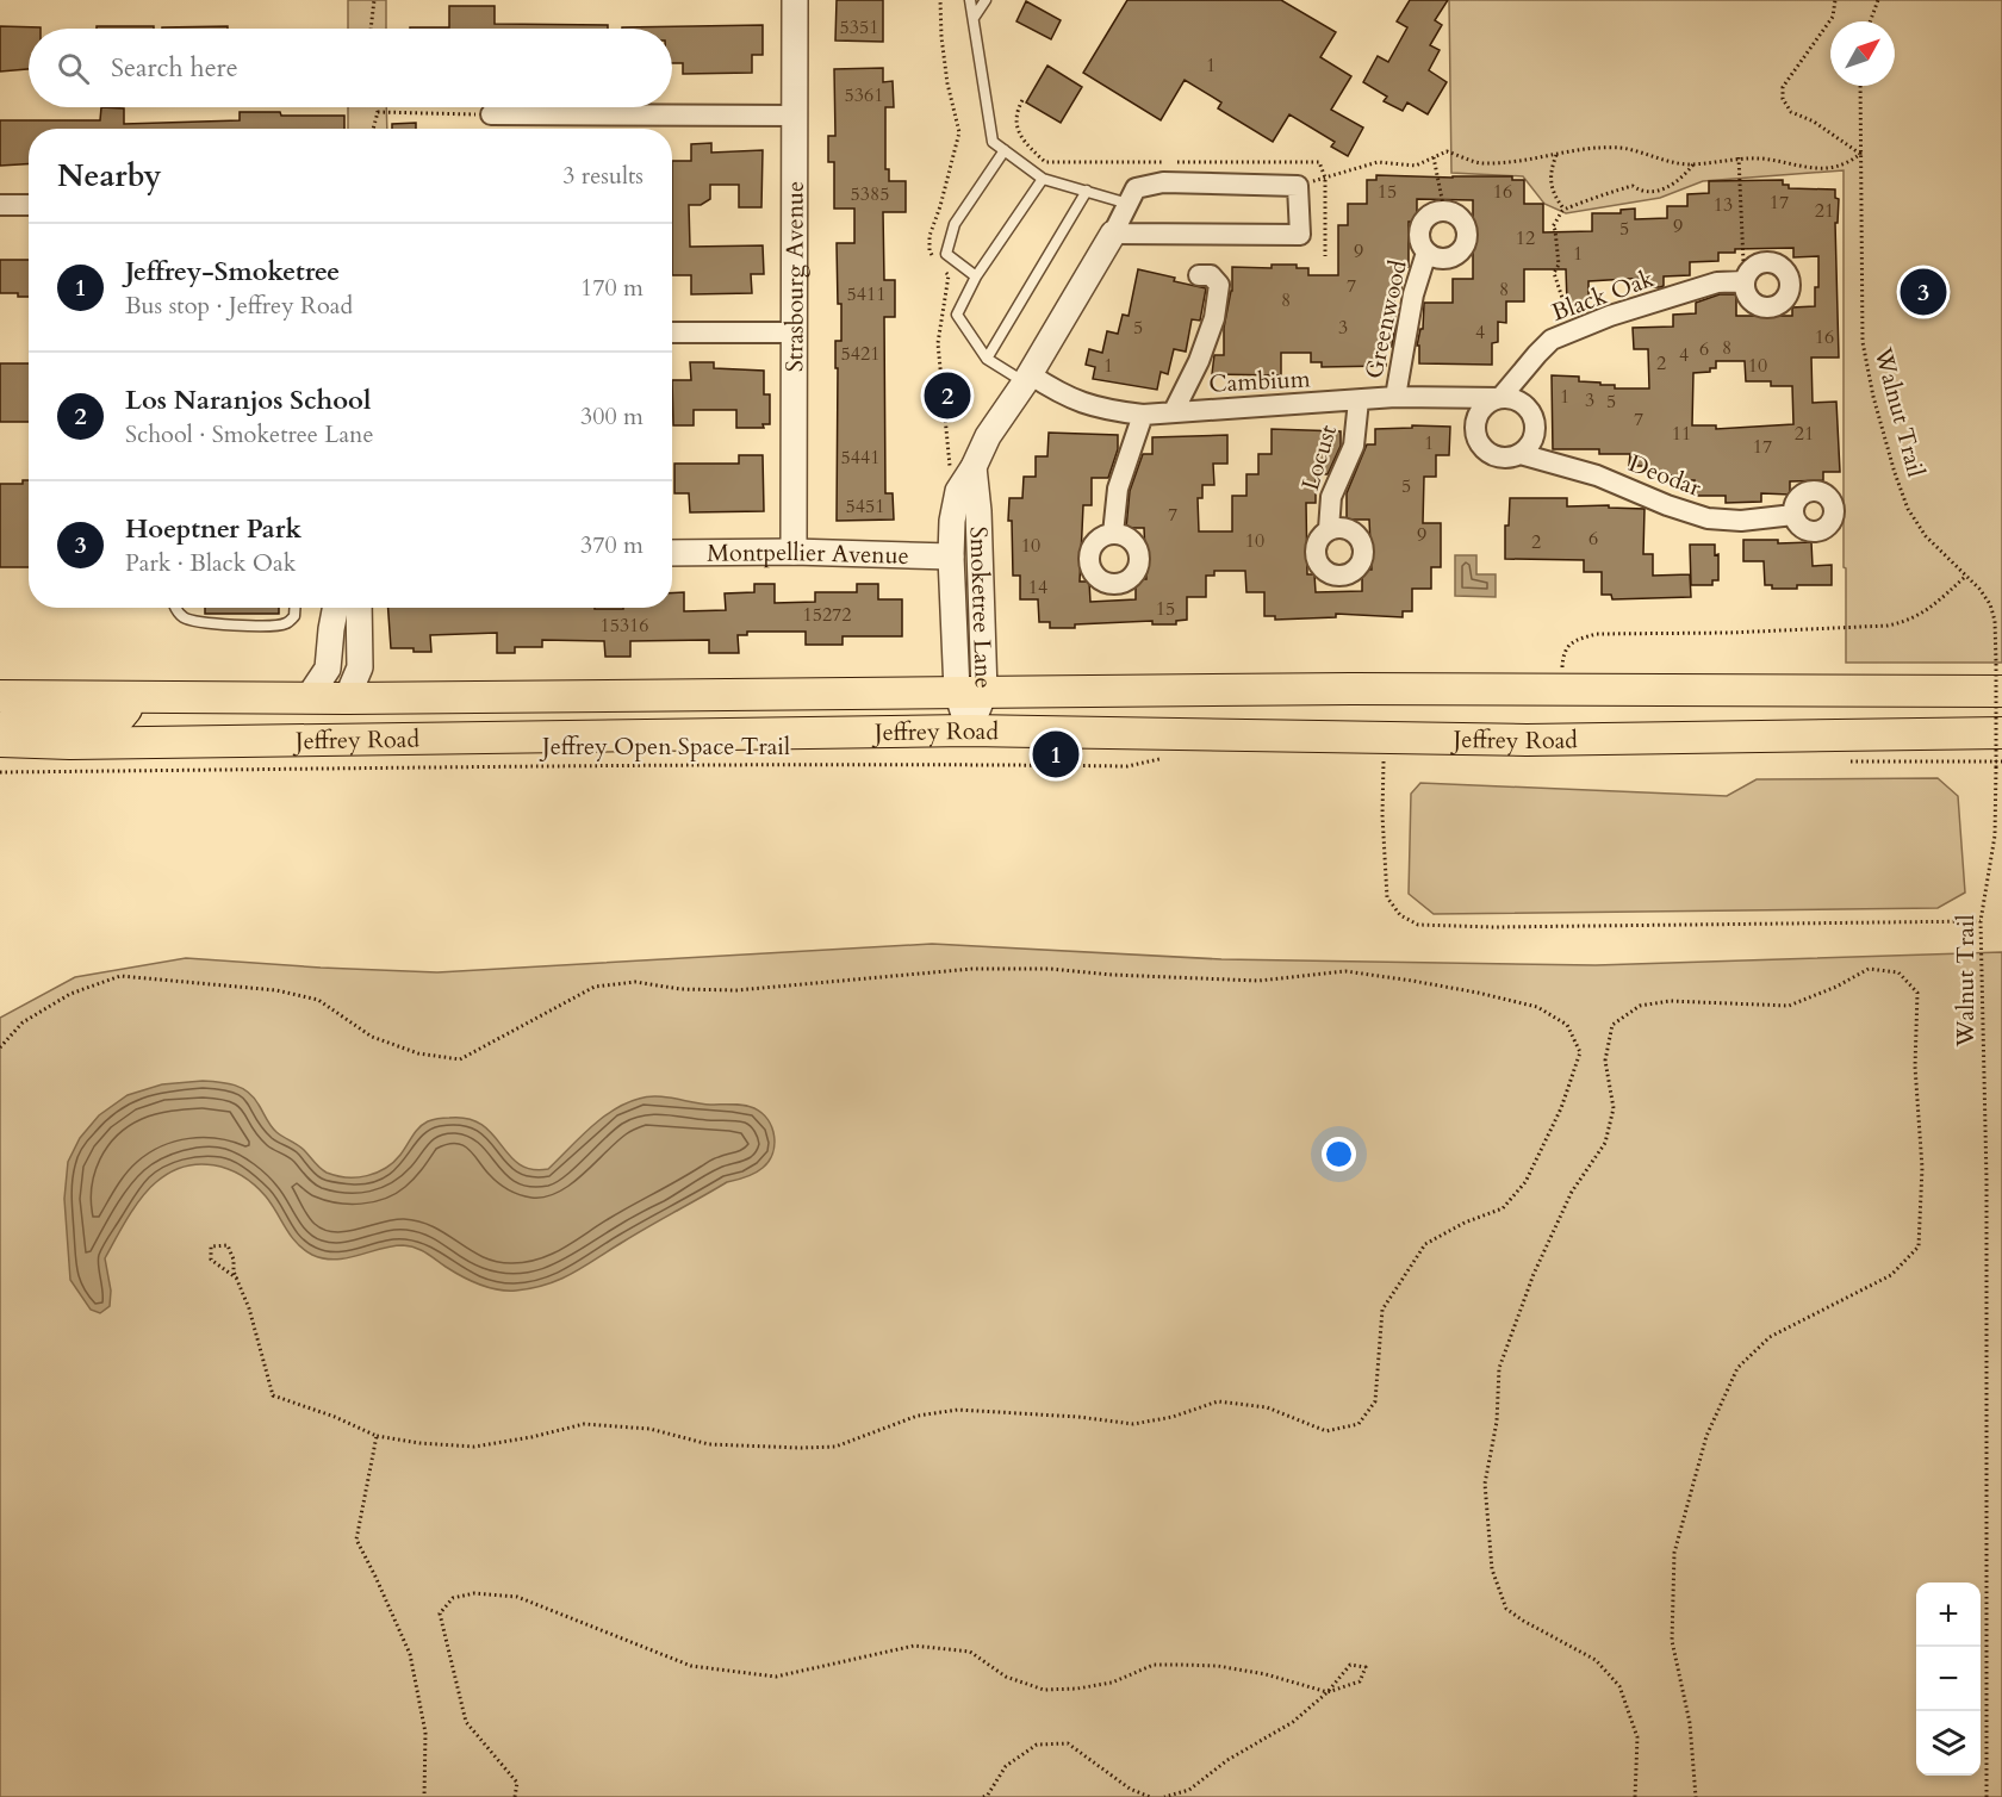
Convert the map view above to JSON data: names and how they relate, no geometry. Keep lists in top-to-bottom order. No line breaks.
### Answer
{"streets":{"main road":["Jeffrey Road"],"street":["Strasbourg Avenue","Black Oak","Greenwood","Cambium","Locust","Deodar","Montpellier Avenue","Smoketree Lane"],"path":["Walnut Trail","Jeffrey Open Space Trail"]},"crossings":[["Strasbourg Avenue","Montpellier Avenue"],["Black Oak","Cambium"],["Black Oak","Deodar"],["Greenwood","Cambium"],["Cambium","Locust"],["Cambium","Deodar"],["Cambium","Smoketree Lane"],["Walnut Trail","Jeffrey Road"],["Montpellier Avenue","Smoketree Lane"],["Smoketree Lane","Jeffrey Road"]],"house_numbers":["5351","1","5361","15","16","5385","17","13","21","9","5","12","9","1","7","8","5411","8","5","3","4","16","8","6","5421","4","2","1","10","1","3","5","7","11","21","1","17","5441","5","5451","7","9","6","10","2","10","14","15","15272","15316"],"north":"top right","page":{"search":"Search here","heading":["Nearby","3 results"],"list":[{"mark":"1","name":"Jeffrey-Smoketree","note":"Bus stop · Jeffrey Road","value":"170 m"},{"mark":"2","name":"Los Naranjos School","note":"School · Smoketree Lane","value":"300 m"},{"mark":"3","name":"Hoeptner Park","note":"Park · Black Oak","value":"370 m"}],"pins":["3","2","1"],"map_buttons":["+","−"]}}
